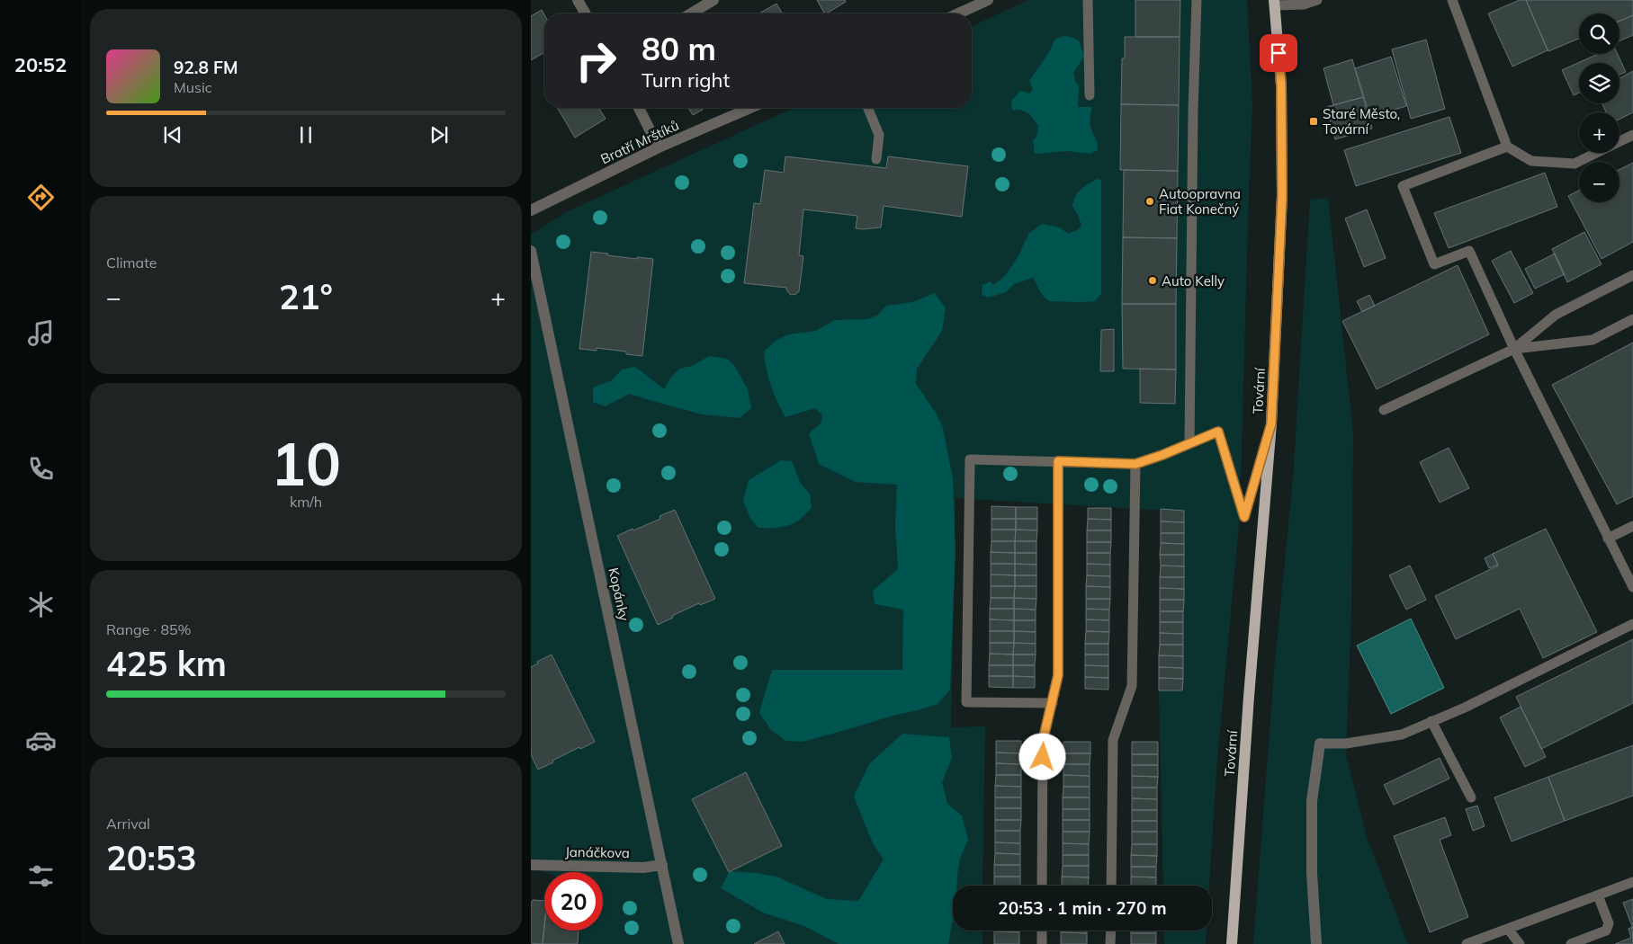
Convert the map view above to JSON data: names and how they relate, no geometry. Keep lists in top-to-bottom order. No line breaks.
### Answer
{"streets":{"main road":["Tovární"],"street":["Bratří Mrštíků","Kopánky","Janáčkova"]},"crossings":[["Kopánky","Janáčkova"]],"places":{"transit":["Staré Město, Tovární"],"other":["Autoopravna Fiat Konečný","Auto Kelly"]},"page":{"tabs":"20:52","map_buttons":["+","−"],"turn":["80 m","Turn right"],"song":["92.8 FM","Music"],"tile":["Climate",["10","km/h"],["Range · 85%","425 km"],["Arrival","20:53"]],"heat":["−","21°","+"],"limit":"20","trip":"20:53 · 1 min · 270 m"}}
